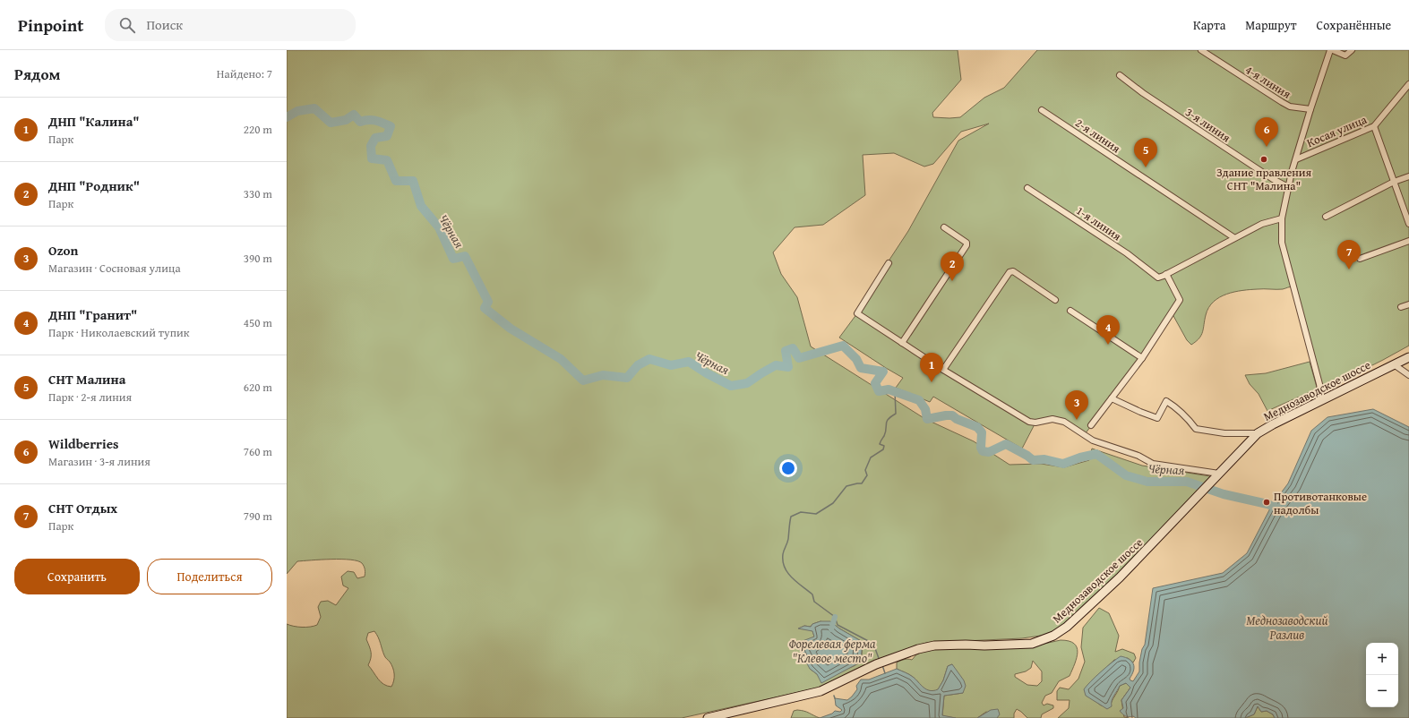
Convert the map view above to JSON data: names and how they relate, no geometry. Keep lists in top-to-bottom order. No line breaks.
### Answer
{"streets":{"main road":["Меднозаводское шоссе"],"street":["4-я линия","3-я линия","Косая улица","2-я линия","1-я линия"]},"water":["Чёрная","Меднозаводский Разлив","Форелевая ферма \"Клевое место\""],"places":["Здание правления СНТ \"Малина\"","Противотанковые надолбы"],"page":{"header":"Pinpoint","search":"Поиск","nav":["Карта","Маршрут","Сохранённые"],"heading":["Рядом","Найдено: 7"],"list":[{"mark":"1","name":"ДНП \"Калина\"","note":"Парк","value":"220 m"},{"mark":"2","name":"ДНП \"Родник\"","note":"Парк","value":"330 m"},{"mark":"3","name":"Ozon","note":"Магазин · Сосновая улица","value":"390 m"},{"mark":"4","name":"ДНП \"Гранит\"","note":"Парк · Николаевский тупик","value":"450 m"},{"mark":"5","name":"СНТ Малина","note":"Парк · 2-я линия","value":"620 m"},{"mark":"6","name":"Wildberries","note":"Магазин · 3-я линия","value":"760 m"},{"mark":"7","name":"СНТ Отдых","note":"Парк","value":"790 m"}],"pins":["6","5","7","2","4","1","3"],"buttons":["Сохранить","Поделиться"],"map_buttons":["+","−"]}}
